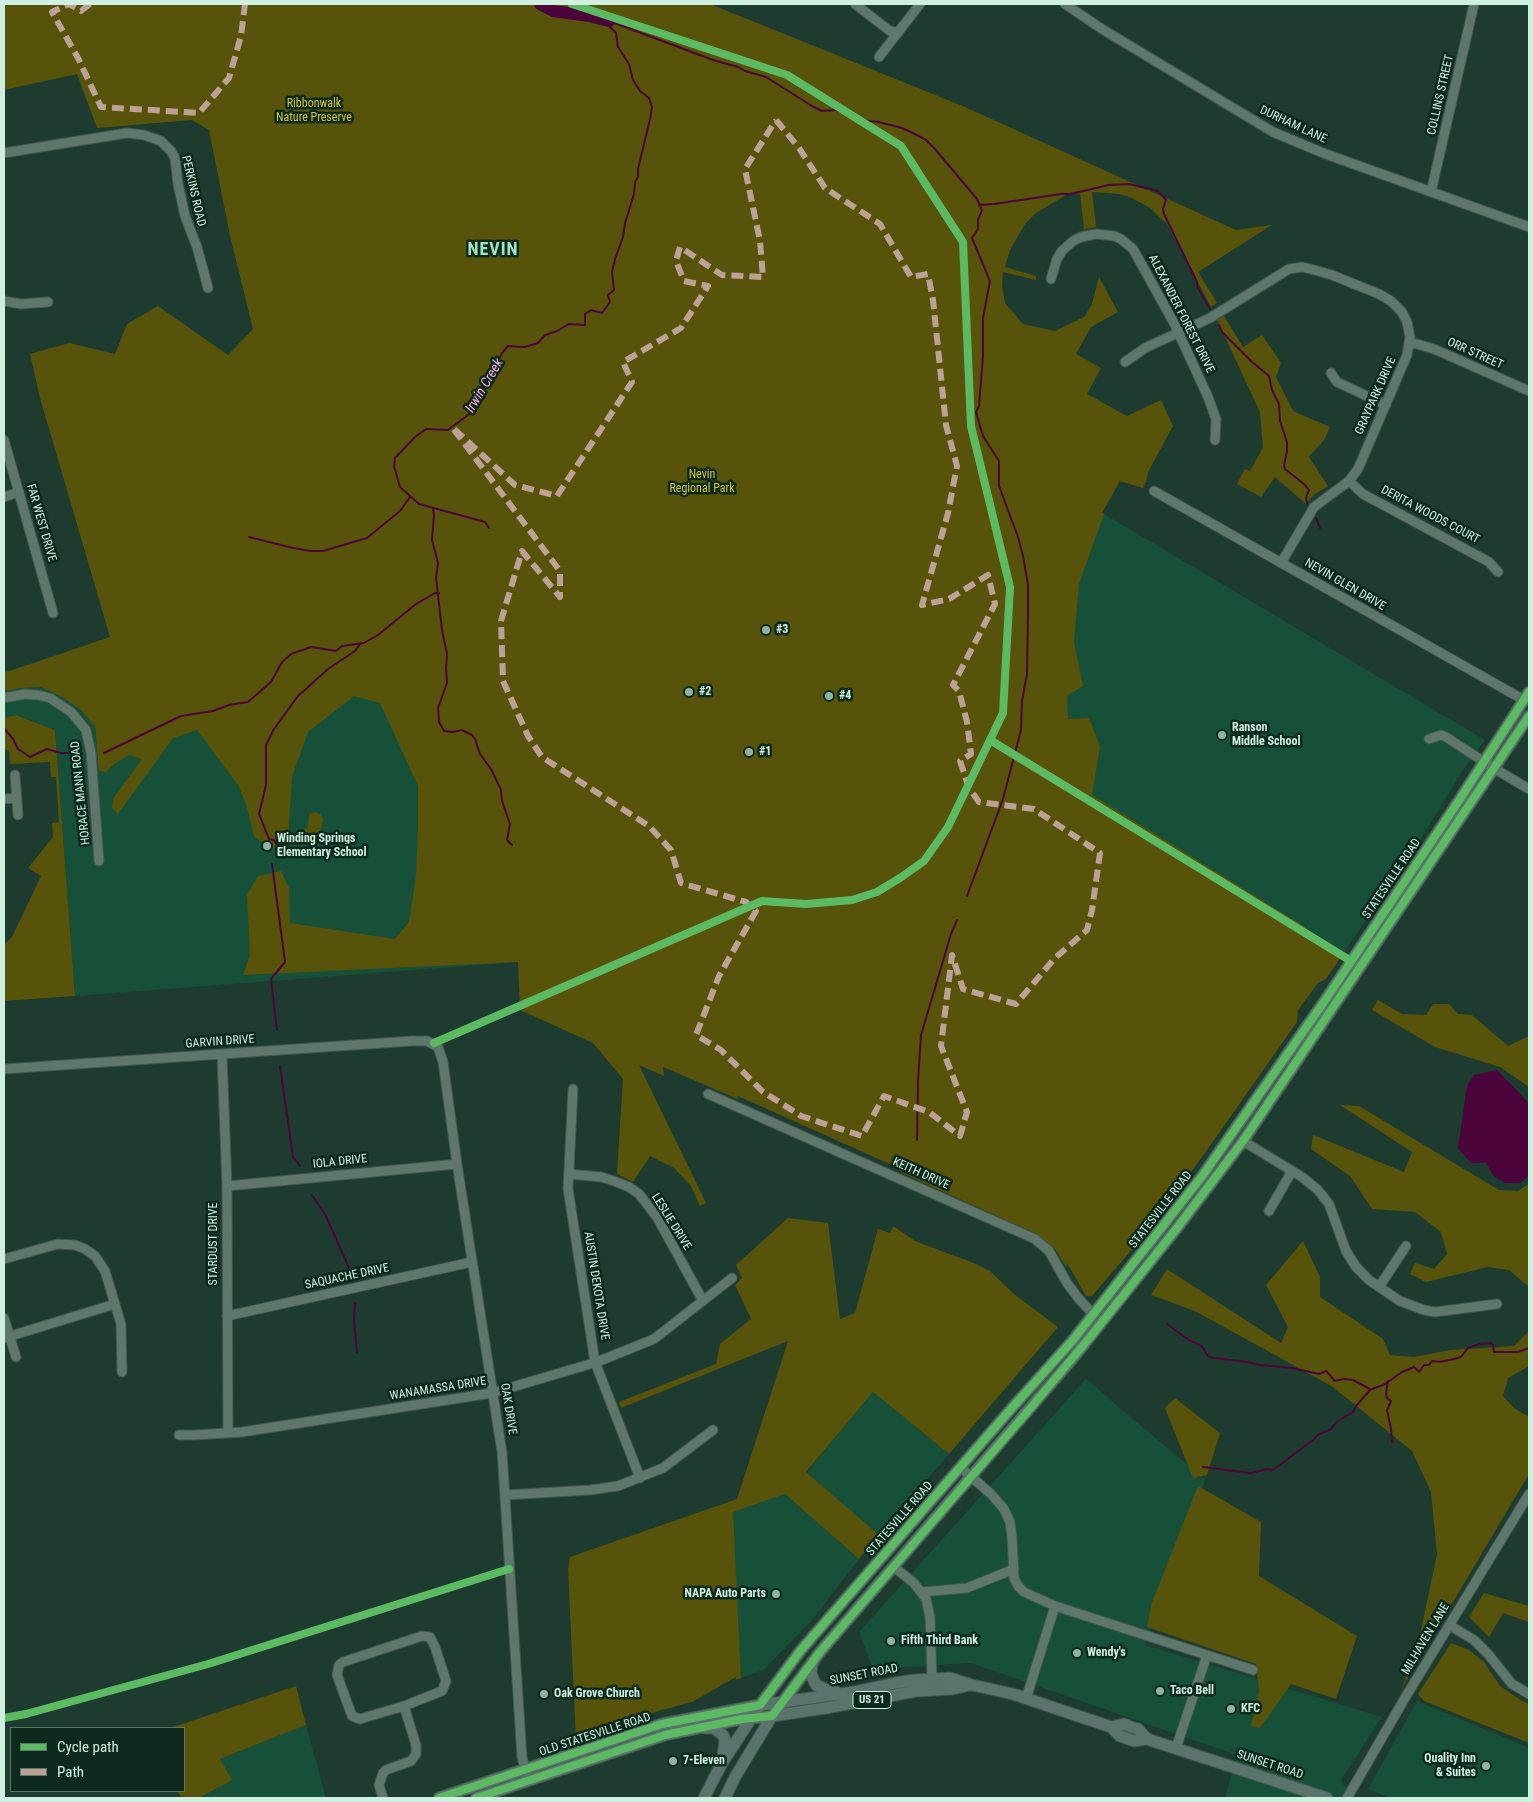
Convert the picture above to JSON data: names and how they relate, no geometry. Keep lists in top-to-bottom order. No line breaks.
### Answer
{"streets":{"main road":["STATESVILLE ROAD","SUNSET ROAD","US 21","OLD STATESVILLE ROAD"],"street":["COLLINS STREET","DURHAM LANE","PERKINS ROAD","ALEXANDER FOREST DRIVE","ORR STREET","GRAYPARK DRIVE","DERITA WOODS COURT","FAR WEST DRIVE","NEVIN GLEN DRIVE","HORACE MANN ROAD","GARVIN DRIVE","IOLA DRIVE","KEITH DRIVE","LESLIE DRIVE","STARDUST DRIVE","SAQUACHE DRIVE","AUSTIN DEKOTA DRIVE","WANAMASSA DRIVE","OAK DRIVE","MILHAVEN LANE"]},"crossings":[["COLLINS STREET","DURHAM LANE"],["ALEXANDER FOREST DRIVE","GRAYPARK DRIVE"],["ORR STREET","GRAYPARK DRIVE"],["GRAYPARK DRIVE","DERITA WOODS COURT"],["GRAYPARK DRIVE","NEVIN GLEN DRIVE"],["NEVIN GLEN DRIVE","STATESVILLE ROAD"],["STATESVILLE ROAD","KEITH DRIVE"],["STATESVILLE ROAD","SUNSET ROAD"],["STATESVILLE ROAD","OLD STATESVILLE ROAD"],["GARVIN DRIVE","STARDUST DRIVE"],["GARVIN DRIVE","OAK DRIVE"],["IOLA DRIVE","STARDUST DRIVE"],["IOLA DRIVE","OAK DRIVE"],["LESLIE DRIVE","AUSTIN DEKOTA DRIVE"],["LESLIE DRIVE","WANAMASSA DRIVE"],["STARDUST DRIVE","SAQUACHE DRIVE"],["STARDUST DRIVE","WANAMASSA DRIVE"],["SAQUACHE DRIVE","OAK DRIVE"],["AUSTIN DEKOTA DRIVE","WANAMASSA DRIVE"],["WANAMASSA DRIVE","OAK DRIVE"],["OAK DRIVE","OLD STATESVILLE ROAD"],["SUNSET ROAD","OLD STATESVILLE ROAD"]],"districts":["NEVIN"],"water":["Irwin Creek"],"parks":["Ribbonwalk Nature Preserve","Nevin Regional Park"],"places":["#3","#2","#4","Ranson Middle School","#1","Winding Springs Elementary School","NAPA Auto Parts","Fifth Third Bank","Wendy's","Taco Bell","Oak Grove Church","KFC","7-Eleven","Quality Inn & Suites"],"legend":["Cycle path","Path"]}
